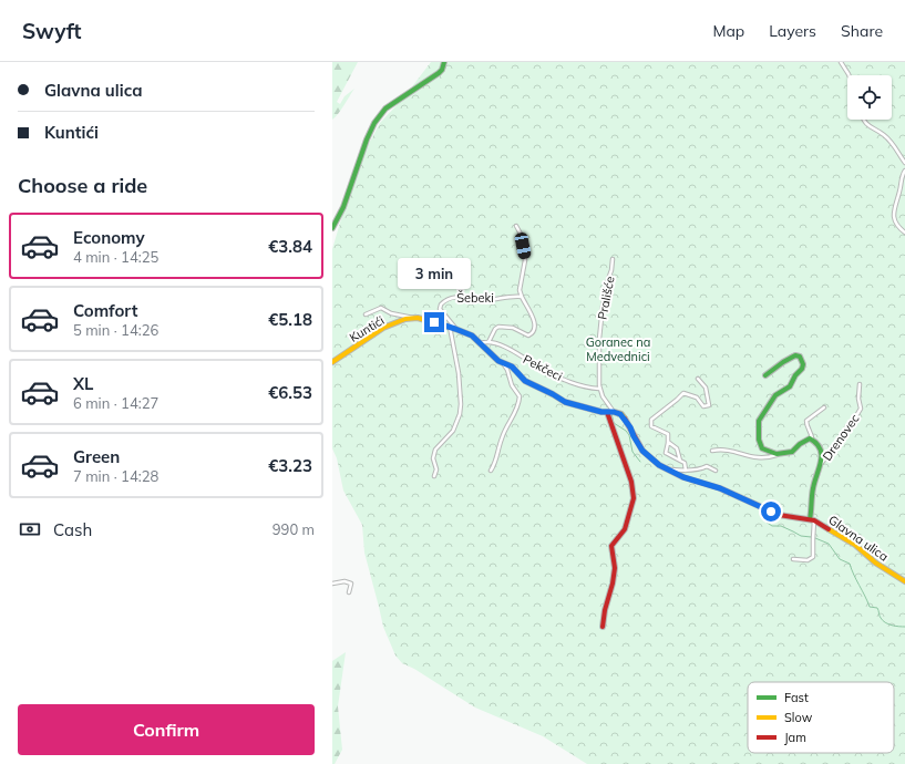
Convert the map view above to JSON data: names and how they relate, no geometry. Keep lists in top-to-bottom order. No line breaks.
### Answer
{"streets":{"street":["Šebeki","Prališće","Kuntići","Pekčeci","Drenovec","Glavna ulica"]},"crossings":[["Šebeki","Kuntići"],["Šebeki","Pekčeci"],["Prališće","Pekčeci"]],"parks":["Goranec na Medvednici"],"legend":["Fast","Slow","Jam"],"page":{"header":"Swyft","nav":["Map","Layers","Share"],"banner":["Glavna ulica","Kuntići"],"heading":"Choose a ride","list":[{"name":"Economy","note":"4 min · 14:25","value":"€3.84"},{"name":"Comfort","note":"5 min · 14:26","value":"€5.18"},{"name":"XL","note":"6 min · 14:27","value":"€6.53"},{"name":"Green","note":"7 min · 14:28","value":"€3.23"}],"bubble":"3 min","pay":["Cash","990 m"],"buttons":"Confirm"}}
